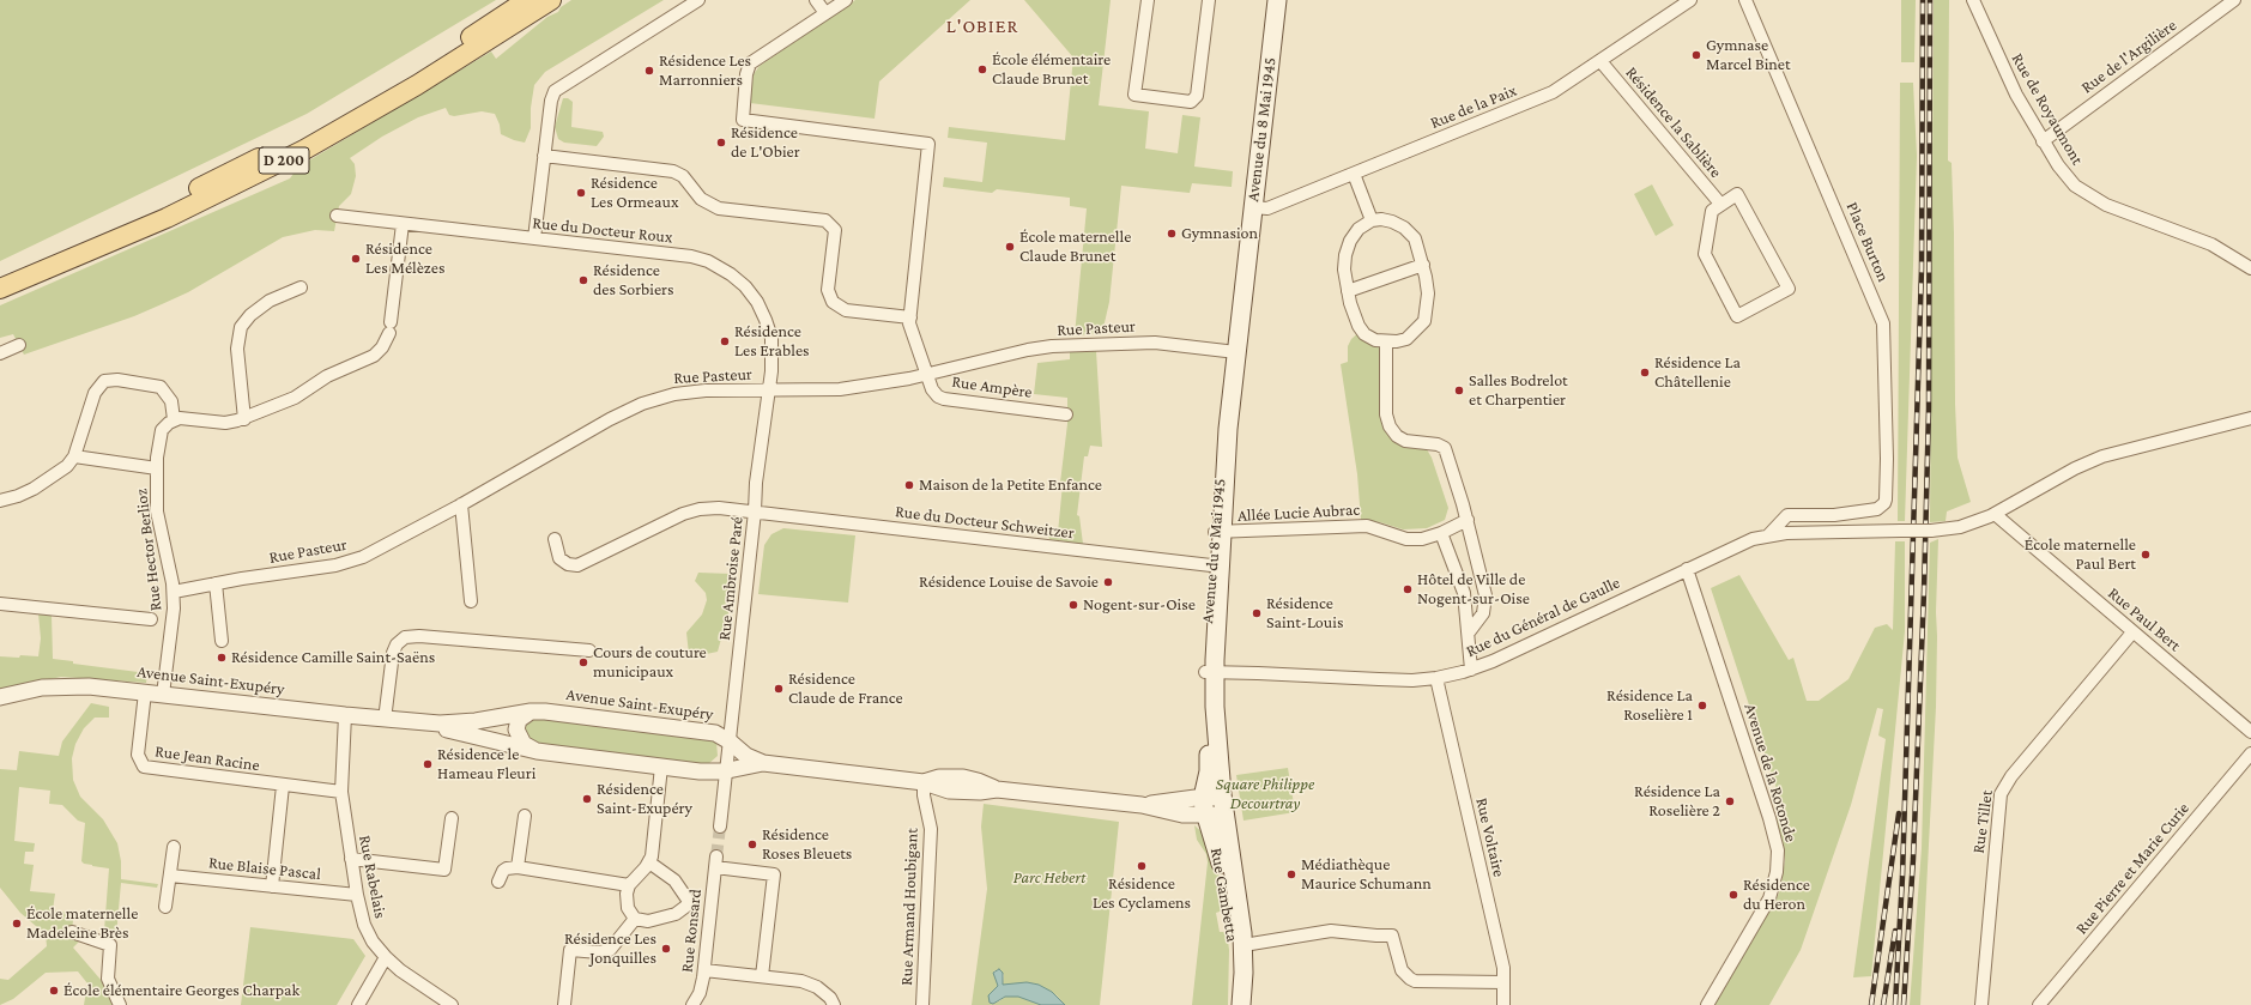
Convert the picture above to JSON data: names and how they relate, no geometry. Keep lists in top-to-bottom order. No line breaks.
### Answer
{"streets":{"main road":["Avenue du 8 Mai 1945","D 200","Rue Gambetta"],"street":["Rue de l'Argilière","Rue de la Paix","Rue de Royaumont","Résidence la Sablière","Rue du Docteur Roux","Place Burton","Rue Pasteur","Rue Ampère","Allée Lucie Aubrac","Rue du Docteur Schweitzer","Rue Hector Berlioz","Rue Ambroise Paré","Rue du Général de Gaulle","Rue Paul Bert","Avenue Saint-Exupéry","Rue Jean Racine","Avenue de la Rotonde","Rue Tillet","Rue Voltaire","Rue Blaise Pascal","Rue Pierre et Marie Curie","Rue Rabelais","Rue Armand Houbigant","Rue Ronsard"]},"crossings":[["Rue de l'Argilière","Rue de Royaumont"],["Rue de la Paix","Résidence la Sablière"],["Rue de la Paix","Avenue du 8 Mai 1945"],["Avenue du 8 Mai 1945","Rue Pasteur"],["Avenue du 8 Mai 1945","Allée Lucie Aubrac"],["Avenue du 8 Mai 1945","Rue du Docteur Schweitzer"],["Avenue du 8 Mai 1945","Rue du Général de Gaulle"],["Avenue du 8 Mai 1945","Rue Gambetta"],["Rue du Docteur Roux","Rue Pasteur"],["Rue du Docteur Roux","Rue Ambroise Paré"],["Place Burton","Rue du Général de Gaulle"],["Rue Pasteur","Rue Ampère"],["Rue Pasteur","Rue Hector Berlioz"],["Rue Pasteur","Rue Ambroise Paré"],["Rue du Docteur Schweitzer","Rue Ambroise Paré"],["Rue Hector Berlioz","Avenue Saint-Exupéry"],["Rue Ambroise Paré","Avenue Saint-Exupéry"],["Rue du Général de Gaulle","Rue Paul Bert"],["Rue du Général de Gaulle","Avenue de la Rotonde"],["Rue du Général de Gaulle","Rue Voltaire"],["Rue du Général de Gaulle","Rue Gambetta"],["Rue Paul Bert","Rue Tillet"],["Avenue Saint-Exupéry","Rue Jean Racine"],["Avenue Saint-Exupéry","Rue Rabelais"],["Avenue Saint-Exupéry","Rue Gambetta"],["Avenue Saint-Exupéry","Rue Armand Houbigant"],["Rue Jean Racine","Rue Rabelais"],["Rue Blaise Pascal","Rue Rabelais"]],"districts":["L'OBIER"],"parks":["Square Philippe Decourtray","Parc Hebert"],"places":["Gymnase Marcel Binet","École élémentaire Claude Brunet","Résidence Les Marronniers","Résidence de L'Obier","Résidence Les Ormeaux","Gymnasion","École maternelle Claude Brunet","Résidence Les Mélèzes","Résidence des Sorbiers","Résidence Les Erables","Résidence La Châtellenie","Salles Bodrelot et Charpentier","Maison de la Petite Enfance","École maternelle Paul Bert","Résidence Louise de Savoie","Hôtel de Ville de Nogent-sur-Oise","Nogent-sur-Oise","Résidence Saint-Louis","Résidence Camille Saint-Saëns","Cours de couture municipaux","Résidence Claude de France","Résidence La Roselière 1","Résidence le Hameau Fleuri","Résidence Saint-Exupéry","Résidence La Roselière 2","Résidence Roses Bleuets","Résidence Les Cyclamens","Médiathèque Maurice Schumann","Résidence du Heron","École maternelle Madeleine Brès","Résidence Les Jonquilles","École élémentaire Georges Charpak"]}
